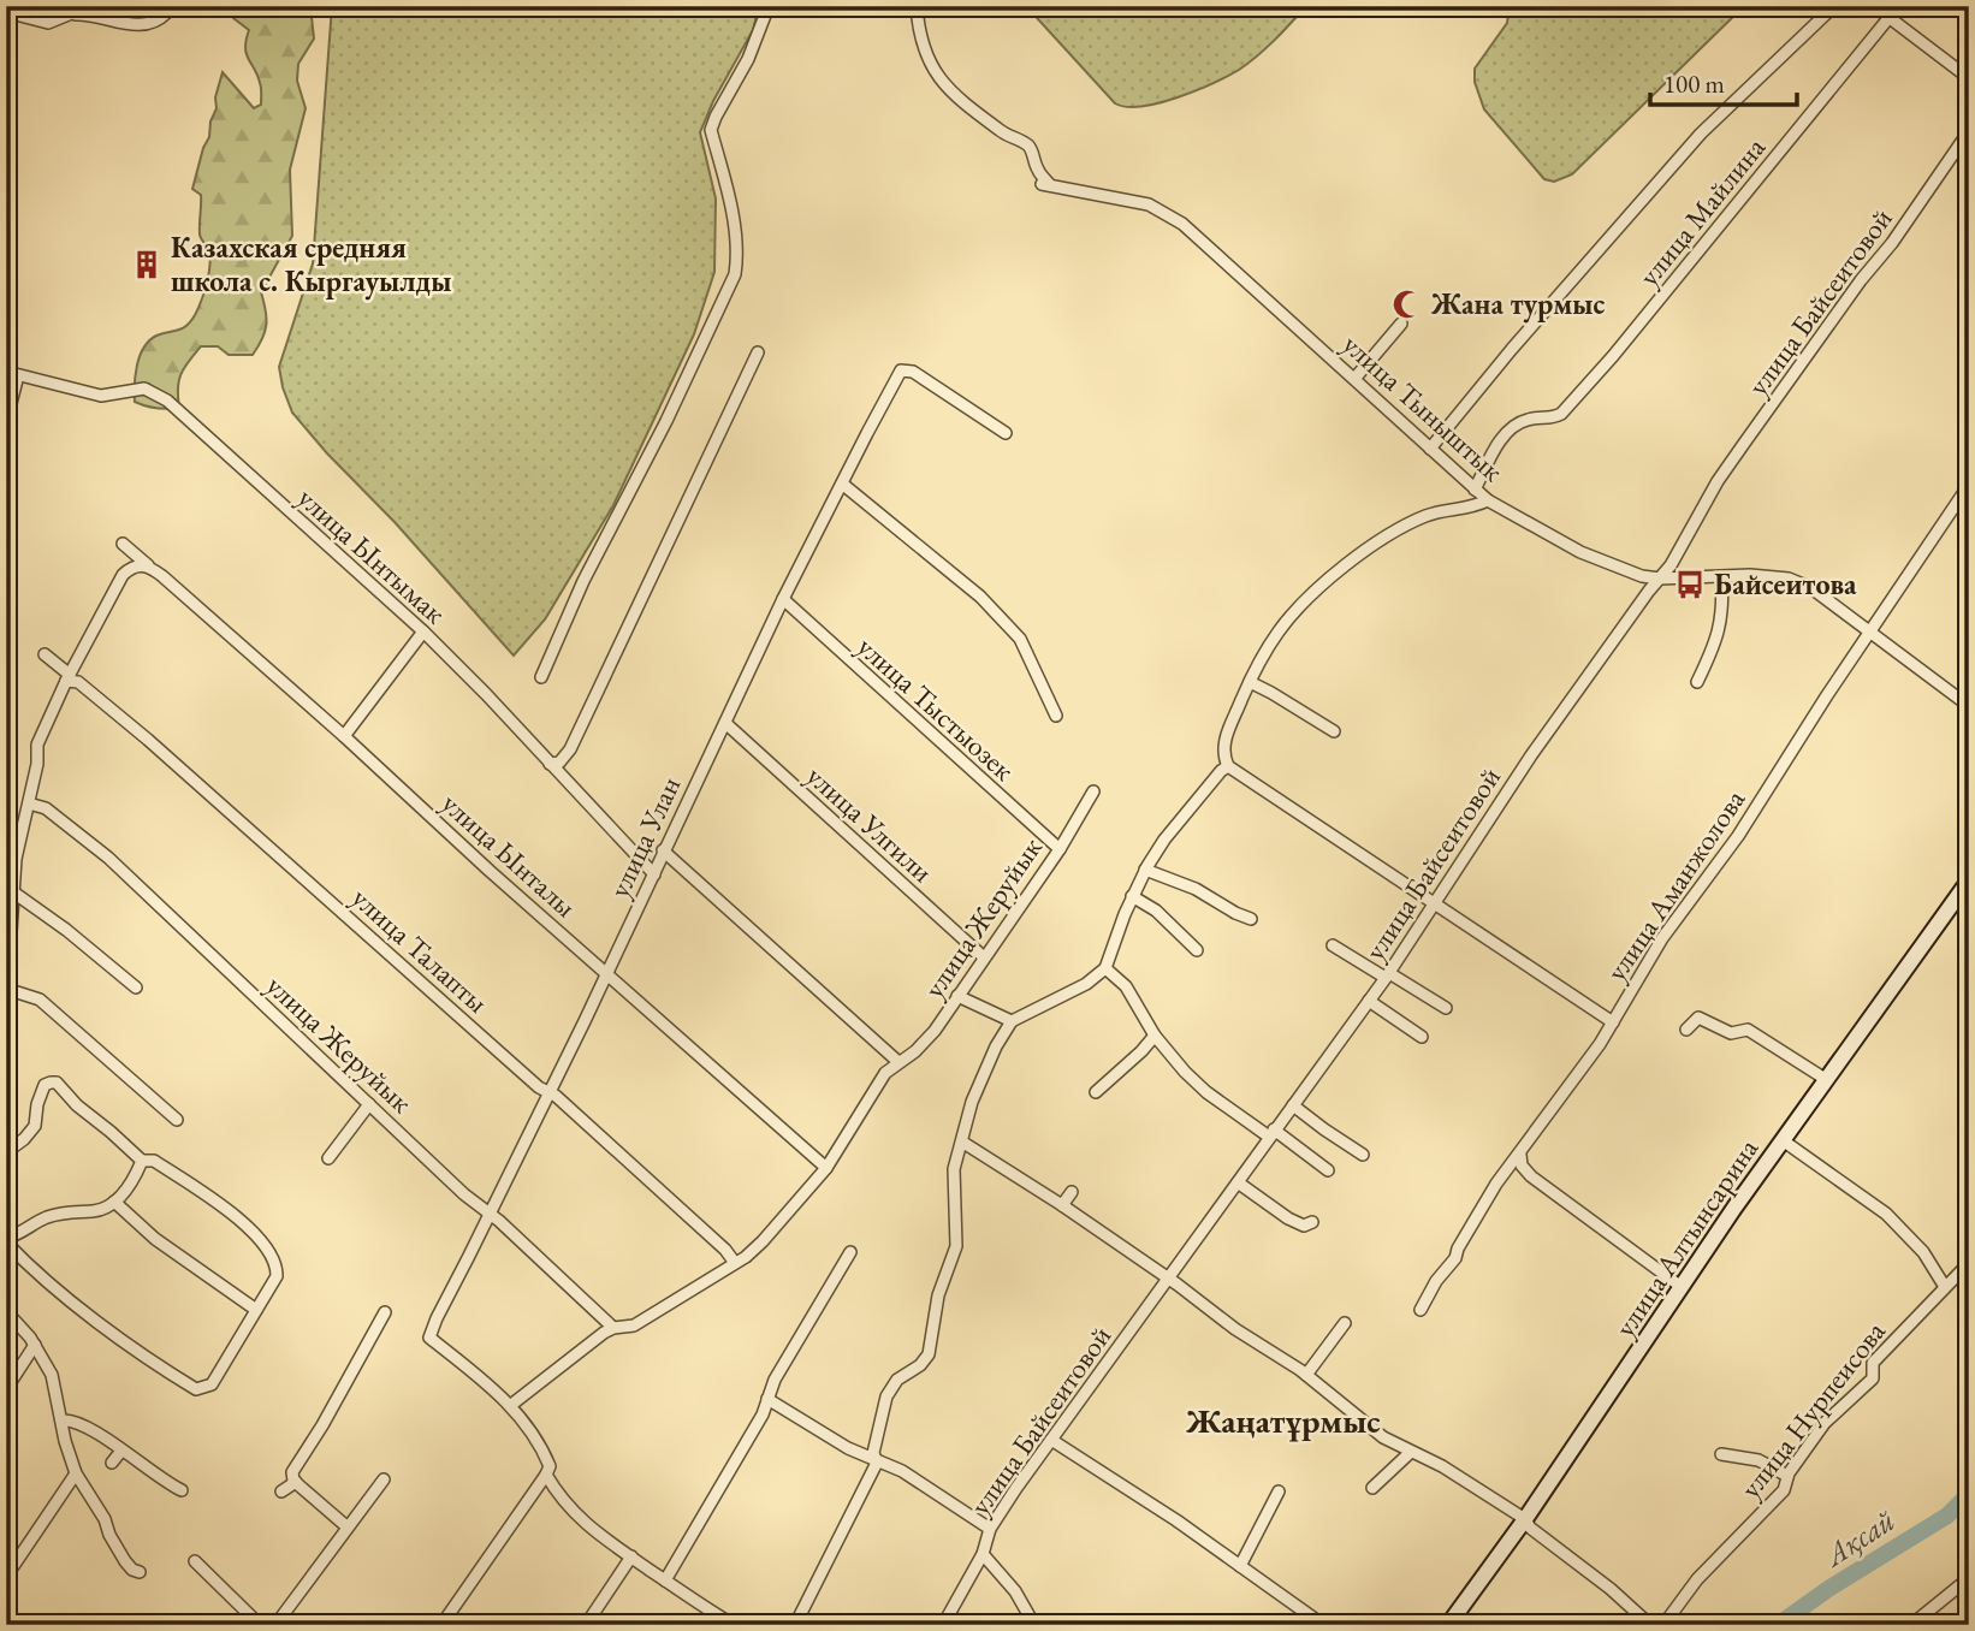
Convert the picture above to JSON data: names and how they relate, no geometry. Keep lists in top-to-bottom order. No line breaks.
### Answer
{"streets":{"street":["улица Майлина","улица Байсеитовой","улица Тыныштык","улица Ынтымак","улица Тыстыозек","улица Улгили","улица Улан","улица Ынталы","улица Аманжолова","улица Жеруйык","улица Талапты","улица Алтынсарина","улица Нурпеисова"]},"crossings":[["улица Майлина","улица Тыныштык"],["улица Байсеитовой","улица Тыныштык"],["улица Тыныштык","улица Аманжолова"],["улица Ынтымак","улица Улан"],["улица Тыстыозек","улица Улан"],["улица Тыстыозек","улица Жеруйык"],["улица Улгили","улица Улан"],["улица Улгили","улица Жеруйык"],["улица Улан","улица Ынталы"],["улица Улан","улица Жеруйык"],["улица Улан","улица Талапты"],["улица Ынталы","улица Жеруйык"],["улица Жеруйык","улица Талапты"]],"districts":["Жаңатұрмыс"],"water":["Ақсай"],"places":{"building":["Казахская средняя школа с. Кыргауылды"],"mosque":["Жана турмыс"],"bus stop":["Байсеитова"]},"scale_bar":"100 m"}
